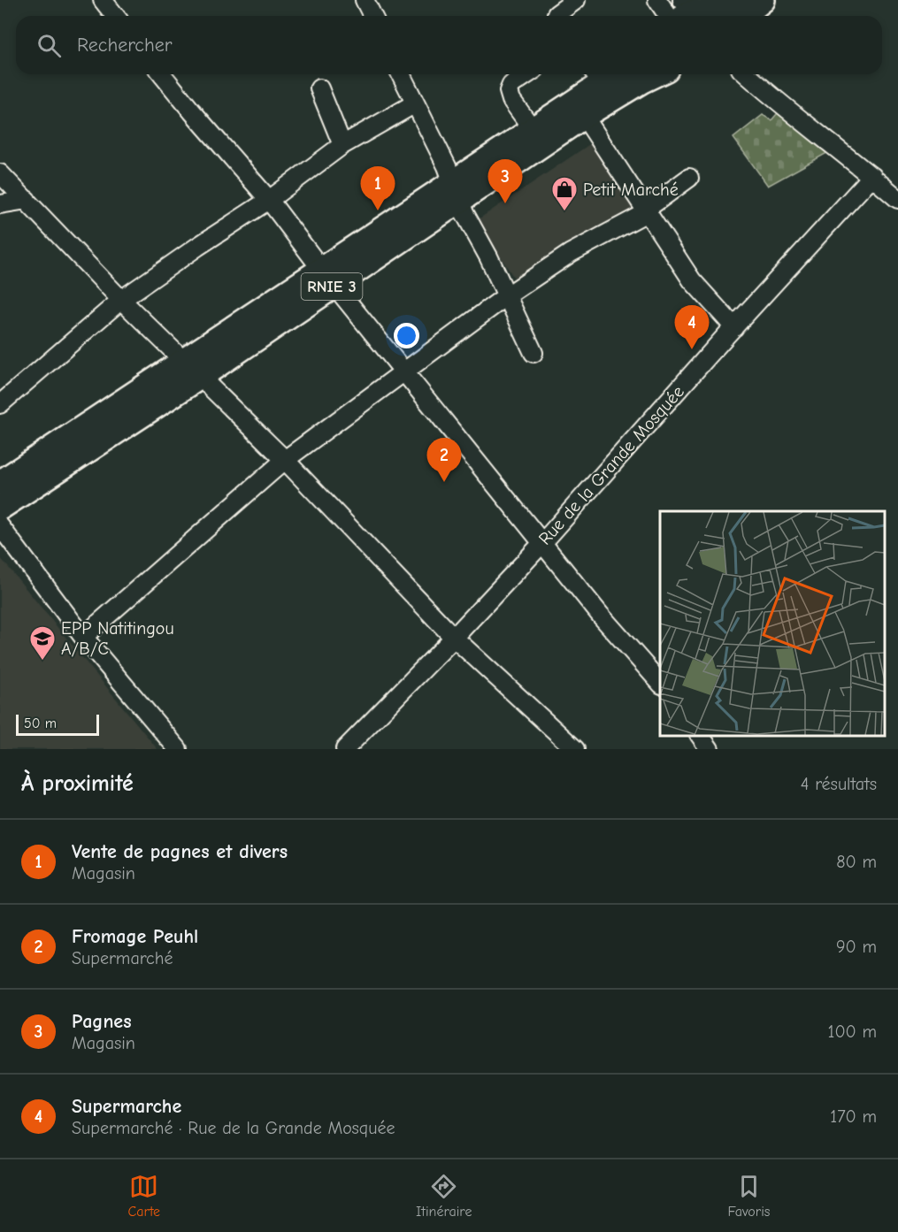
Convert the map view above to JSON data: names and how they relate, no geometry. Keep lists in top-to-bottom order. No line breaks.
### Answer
{"streets":{"highway":["RNIE 3"],"street":["Rue de la Grande Mosquée"]},"places":{"shop":["Petit Marché"],"school or university":["EPP Natitingou A/B/C"]},"scale_bar":"50 m","page":{"search":"Rechercher","pins":["3","1","4","2"],"scale":"50 m","heading":["À proximité","4 résultats"],"list":[{"mark":"1","name":"Vente de pagnes et divers","note":"Magasin","value":"80 m"},{"mark":"2","name":"Fromage Peuhl","note":"Supermarché","value":"90 m"},{"mark":"3","name":"Pagnes","note":"Magasin","value":"100 m"},{"mark":"4","name":"Supermarche","note":"Supermarché · Rue de la Grande Mosquée","value":"170 m"}],"nav":["Carte","Itinéraire","Favoris"]}}
